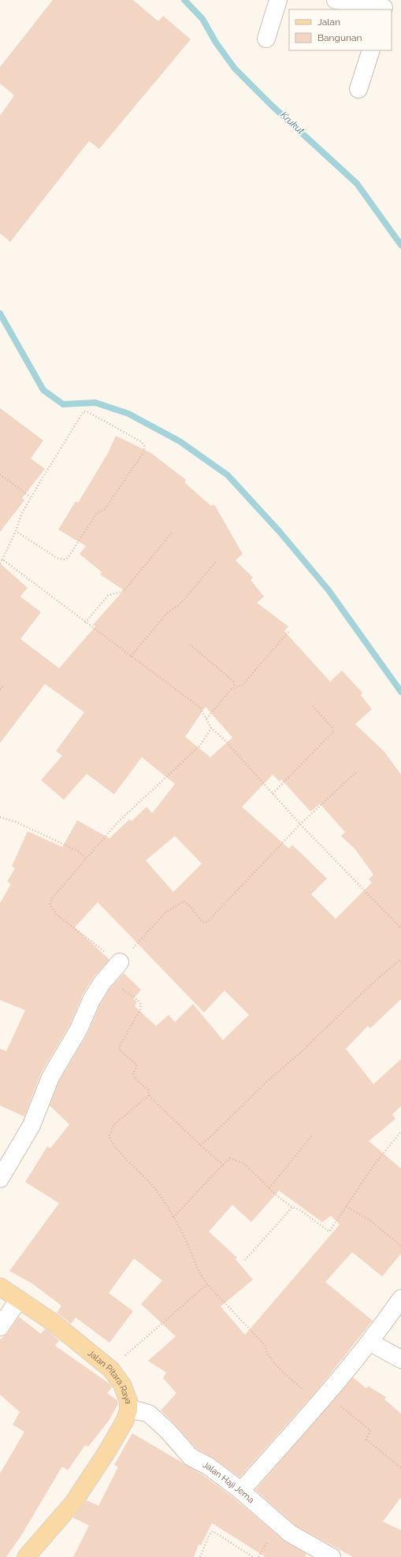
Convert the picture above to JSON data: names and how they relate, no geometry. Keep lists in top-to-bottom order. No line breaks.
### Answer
{"streets":{"main road":["Jalan Pitara Raya"],"street":["Jalan Haji Jema"]},"crossings":[["Jalan Pitara Raya","Jalan Haji Jema"]],"water":["Krukut"],"legend":["Jalan","Bangunan"]}
